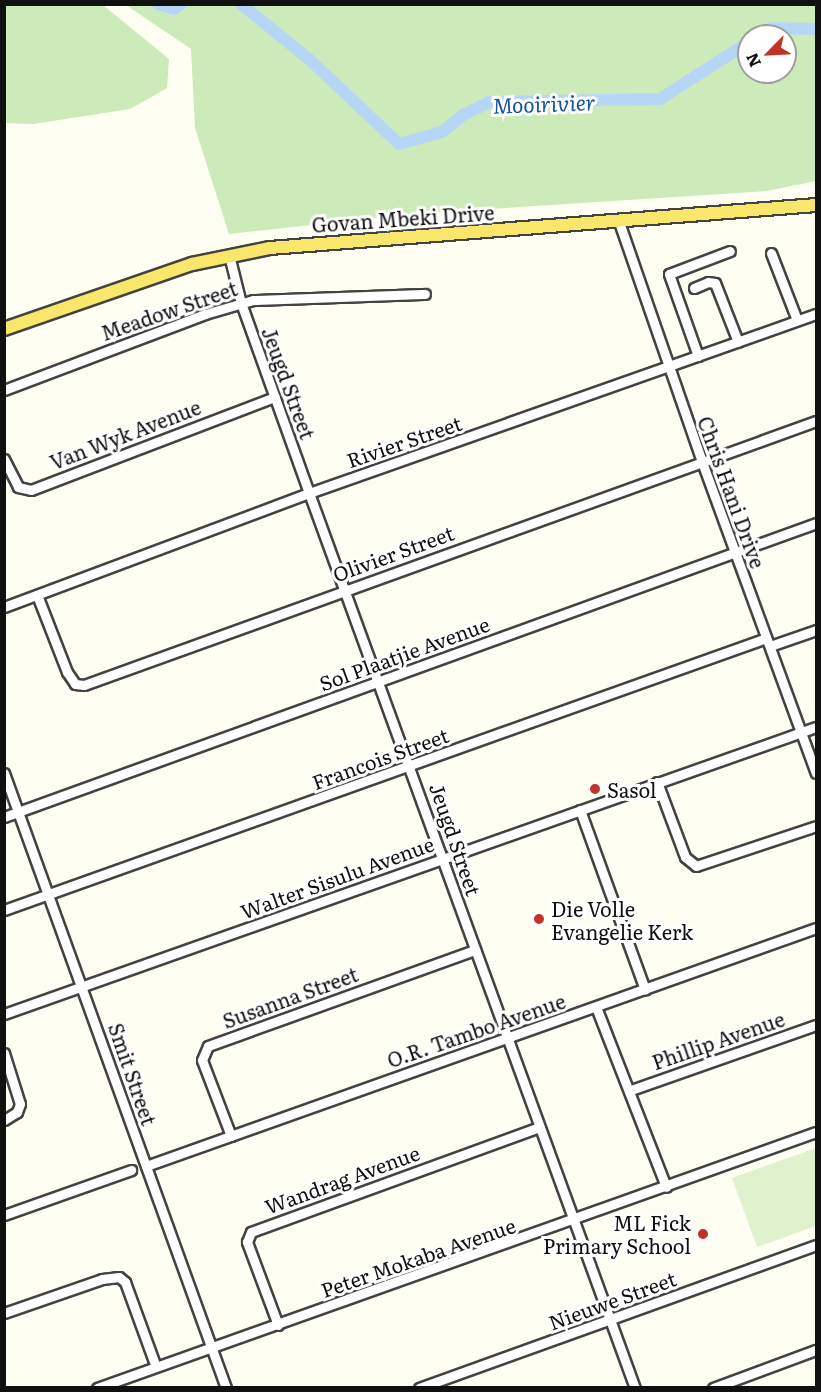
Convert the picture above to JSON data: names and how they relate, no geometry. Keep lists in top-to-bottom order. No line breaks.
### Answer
{"streets":{"main road":["Govan Mbeki Drive"],"street":["Meadow Street","Jeugd Street","Van Wyk Avenue","Rivier Street","Chris Hani Drive","Olivier Street","Sol Plaatjie Avenue","Francois Street","Walter Sisulu Avenue","Susanna Street","O.R. Tambo Avenue","Phillip Avenue","Smit Street","Wandrag Avenue","Peter Mokaba Avenue","Nieuwe Street"]},"crossings":[["Govan Mbeki Drive","Jeugd Street"],["Govan Mbeki Drive","Chris Hani Drive"],["Meadow Street","Jeugd Street"],["Jeugd Street","Van Wyk Avenue"],["Jeugd Street","Rivier Street"],["Jeugd Street","Olivier Street"],["Jeugd Street","Sol Plaatjie Avenue"],["Jeugd Street","Francois Street"],["Jeugd Street","Walter Sisulu Avenue"],["Jeugd Street","Susanna Street"],["Jeugd Street","O.R. Tambo Avenue"],["Jeugd Street","Wandrag Avenue"],["Jeugd Street","Peter Mokaba Avenue"],["Jeugd Street","Nieuwe Street"],["Rivier Street","Chris Hani Drive"],["Rivier Street","Olivier Street"],["Chris Hani Drive","Olivier Street"],["Chris Hani Drive","Sol Plaatjie Avenue"],["Chris Hani Drive","Francois Street"],["Chris Hani Drive","Walter Sisulu Avenue"],["Sol Plaatjie Avenue","Smit Street"],["Francois Street","Smit Street"],["Walter Sisulu Avenue","Smit Street"],["Susanna Street","O.R. Tambo Avenue"],["O.R. Tambo Avenue","Smit Street"],["Smit Street","Peter Mokaba Avenue"],["Wandrag Avenue","Peter Mokaba Avenue"]],"water":["Mooirivier"],"places":["Sasol","Die Volle Evangelie Kerk","ML Fick Primary School"],"north":"bottom left"}
